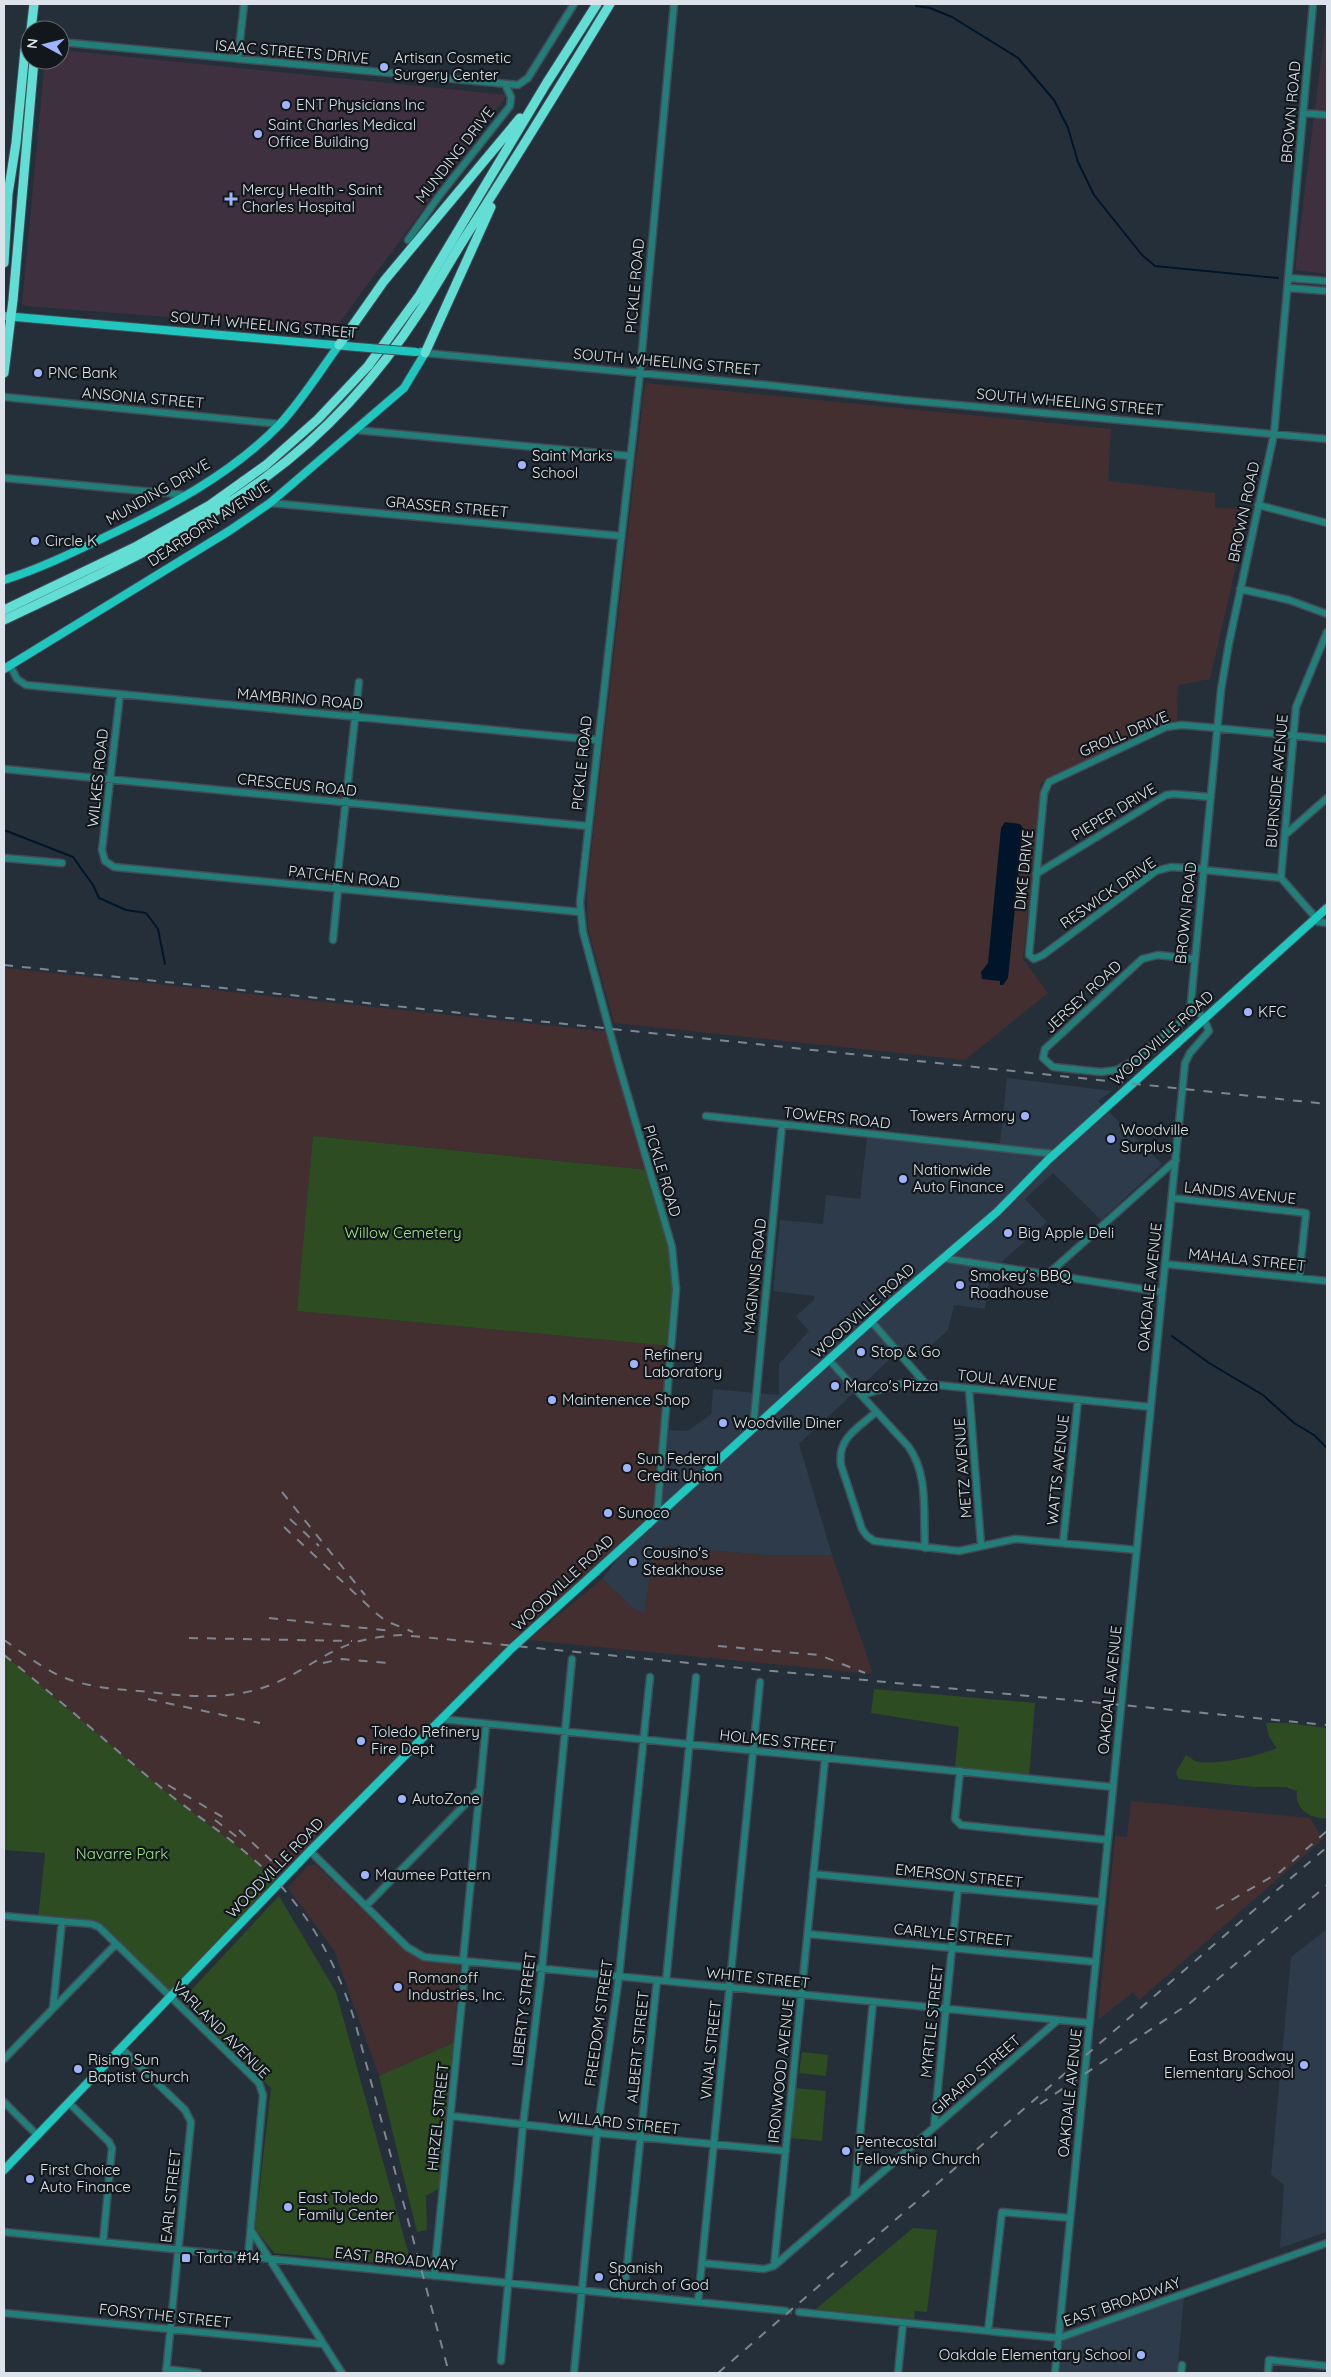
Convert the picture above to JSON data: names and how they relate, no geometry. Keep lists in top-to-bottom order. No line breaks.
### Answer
{"streets":{"main road":["MUNDING DRIVE","SOUTH WHEELING STREET","DEARBORN AVENUE","WOODVILLE ROAD"],"street":["ISAAC STREETS DRIVE","BROWN ROAD","PICKLE ROAD","ANSONIA STREET","GRASSER STREET","MAMBRINO ROAD","GROLL DRIVE","WILKES ROAD","BURNSIDE AVENUE","CRESCEUS ROAD","PIEPER DRIVE","DIKE DRIVE","PATCHEN ROAD","RESWICK DRIVE","JERSEY ROAD","TOWERS ROAD","LANDIS AVENUE","MAHALA STREET","MAGINNIS ROAD","OAKDALE AVENUE","TOUL AVENUE","METZ AVENUE","WATTS AVENUE","HOLMES STREET","EMERSON STREET","CARLYLE STREET","WHITE STREET","LIBERTY STREET","MYRTLE STREET","FREEDOM STREET","VARLAND AVENUE","ALBERT STREET","VINAL STREET","IRONWOOD AVENUE","GIRARD STREET","HIRZEL STREET","WILLARD STREET","EARL STREET","EAST BROADWAY","FORSYTHE STREET"]},"crossings":[["ISAAC STREETS DRIVE","MUNDING DRIVE"],["BROWN ROAD","SOUTH WHEELING STREET"],["BROWN ROAD","GROLL DRIVE"],["BROWN ROAD","PIEPER DRIVE"],["BROWN ROAD","RESWICK DRIVE"],["BROWN ROAD","JERSEY ROAD"],["MUNDING DRIVE","SOUTH WHEELING STREET"],["MUNDING DRIVE","ANSONIA STREET"],["PICKLE ROAD","SOUTH WHEELING STREET"],["PICKLE ROAD","GRASSER STREET"],["PICKLE ROAD","MAMBRINO ROAD"],["PICKLE ROAD","CRESCEUS ROAD"],["PICKLE ROAD","PATCHEN ROAD"],["PICKLE ROAD","WOODVILLE ROAD"],["SOUTH WHEELING STREET","DEARBORN AVENUE"],["GRASSER STREET","DEARBORN AVENUE"],["DEARBORN AVENUE","MAMBRINO ROAD"],["MAMBRINO ROAD","WILKES ROAD"],["GROLL DRIVE","BURNSIDE AVENUE"],["GROLL DRIVE","DIKE DRIVE"],["WILKES ROAD","CRESCEUS ROAD"],["WILKES ROAD","PATCHEN ROAD"],["BURNSIDE AVENUE","RESWICK DRIVE"],["PIEPER DRIVE","DIKE DRIVE"],["DIKE DRIVE","RESWICK DRIVE"],["WOODVILLE ROAD","TOWERS ROAD"],["WOODVILLE ROAD","MAGINNIS ROAD"],["WOODVILLE ROAD","OAKDALE AVENUE"],["WOODVILLE ROAD","HOLMES STREET"],["WOODVILLE ROAD","VARLAND AVENUE"],["WOODVILLE ROAD","EARL STREET"],["TOWERS ROAD","MAGINNIS ROAD"],["LANDIS AVENUE","MAHALA STREET"],["LANDIS AVENUE","OAKDALE AVENUE"],["MAHALA STREET","OAKDALE AVENUE"],["OAKDALE AVENUE","TOUL AVENUE"],["OAKDALE AVENUE","HOLMES STREET"],["OAKDALE AVENUE","EMERSON STREET"],["OAKDALE AVENUE","CARLYLE STREET"],["OAKDALE AVENUE","WHITE STREET"],["OAKDALE AVENUE","EAST BROADWAY"],["TOUL AVENUE","METZ AVENUE"],["TOUL AVENUE","WATTS AVENUE"],["HOLMES STREET","LIBERTY STREET"],["HOLMES STREET","FREEDOM STREET"],["HOLMES STREET","ALBERT STREET"],["HOLMES STREET","VINAL STREET"],["HOLMES STREET","IRONWOOD AVENUE"],["HOLMES STREET","HIRZEL STREET"],["EMERSON STREET","MYRTLE STREET"],["EMERSON STREET","IRONWOOD AVENUE"],["CARLYLE STREET","MYRTLE STREET"],["CARLYLE STREET","IRONWOOD AVENUE"],["WHITE STREET","LIBERTY STREET"],["WHITE STREET","MYRTLE STREET"],["WHITE STREET","FREEDOM STREET"],["WHITE STREET","ALBERT STREET"],["WHITE STREET","VINAL STREET"],["WHITE STREET","IRONWOOD AVENUE"],["WHITE STREET","GIRARD STREET"],["WHITE STREET","HIRZEL STREET"],["LIBERTY STREET","WILLARD STREET"],["LIBERTY STREET","EAST BROADWAY"],["MYRTLE STREET","GIRARD STREET"],["FREEDOM STREET","WILLARD STREET"],["FREEDOM STREET","EAST BROADWAY"],["VARLAND AVENUE","EAST BROADWAY"],["ALBERT STREET","WILLARD STREET"],["ALBERT STREET","EAST BROADWAY"],["VINAL STREET","WILLARD STREET"],["VINAL STREET","EAST BROADWAY"],["IRONWOOD AVENUE","GIRARD STREET"],["IRONWOOD AVENUE","WILLARD STREET"],["HIRZEL STREET","WILLARD STREET"],["HIRZEL STREET","EAST BROADWAY"],["EARL STREET","EAST BROADWAY"],["EARL STREET","FORSYTHE STREET"]],"parks":["Willow Cemetery","Navarre Park"],"places":{"other":["Artisan Cosmetic Surgery Center","ENT Physicians Inc","Saint Charles Medical Office Building","PNC Bank","Saint Marks School","Circle K","KFC","Towers Armory","Woodville Surplus","Nationwide Auto Finance","Big Apple Deli","Smokey's BBQ Roadhouse","Stop & Go","Refinery Laboratory","Marco's Pizza","Maintenence Shop","Woodville Diner","Sun Federal Credit Union","Sunoco","Cousino's Steakhouse","Toledo Refinery Fire Dept","AutoZone","Maumee Pattern","Romanoff Industries, Inc.","East Broadway Elementary School","Rising Sun Baptist Church","Pentecostal Fellowship Church","First Choice Auto Finance","East Toledo Family Center","Spanish Church of God","Oakdale Elementary School"],"health":["Mercy Health - Saint Charles Hospital"],"transit":["Tarta #14"]},"north":"left"}
